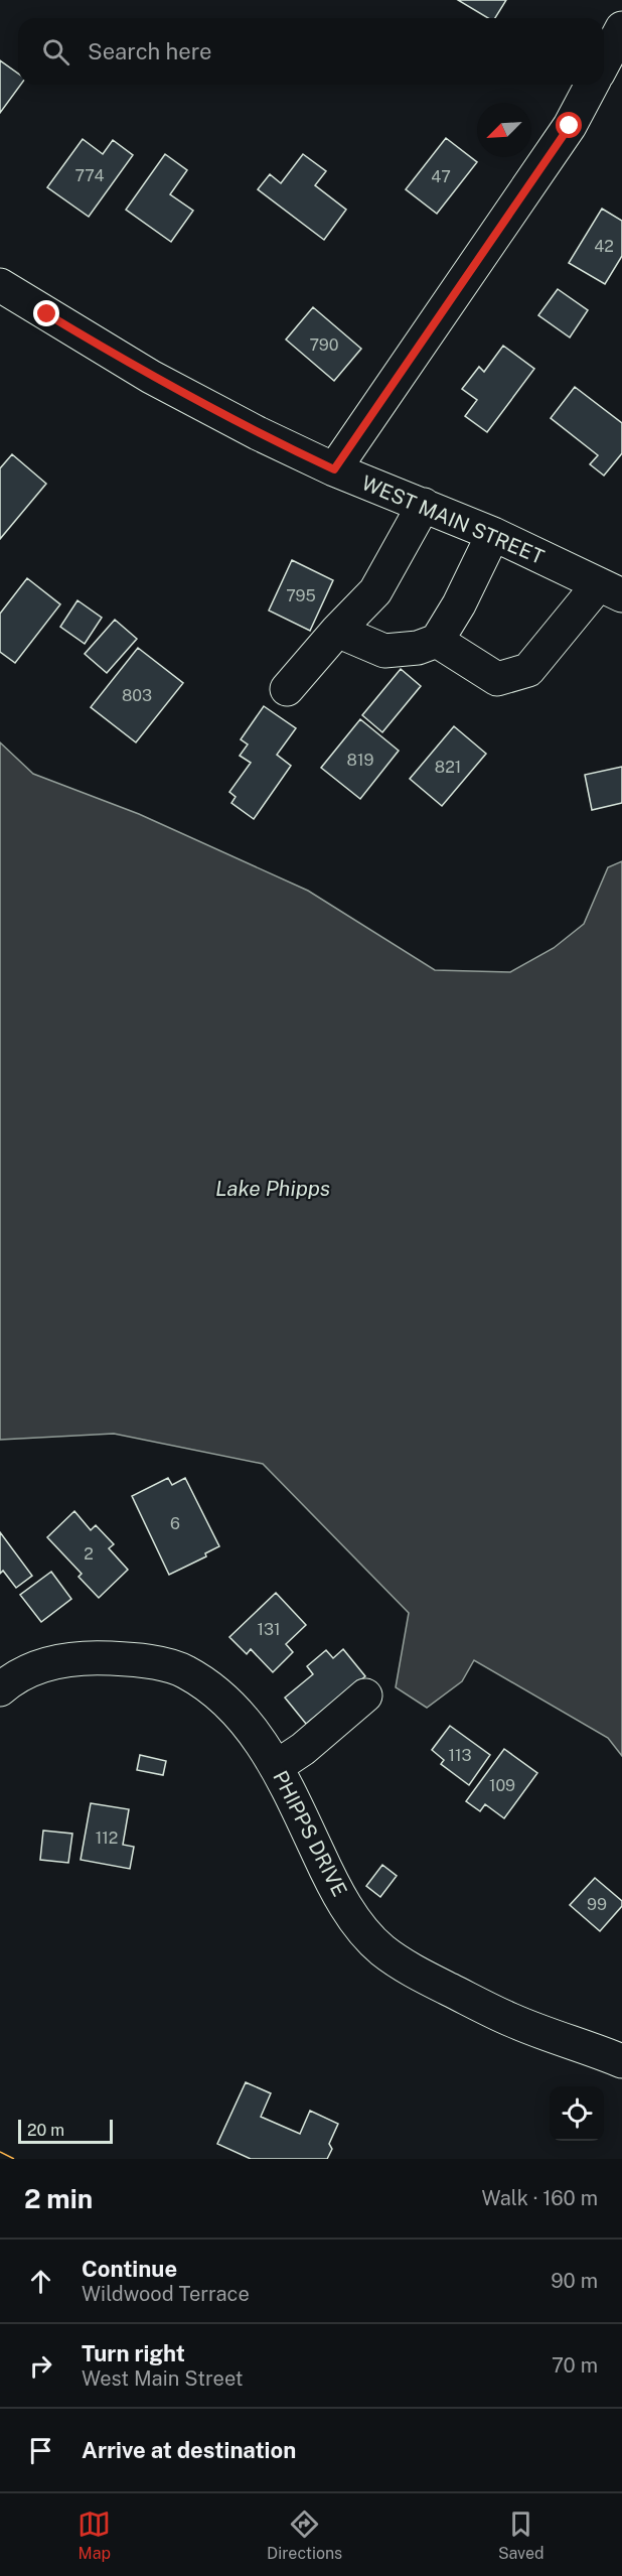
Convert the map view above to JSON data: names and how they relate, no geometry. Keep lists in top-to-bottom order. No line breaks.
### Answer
{"streets":{"street":["WEST MAIN STREET","PHIPPS DRIVE"]},"water":["Lake Phipps"],"house_numbers":["774","47","42","790","795","803","819","821","6","2","131","113","109","112","99"],"scale_bar":"20 m","north":"bottom left","page":{"search":"Search here","scale":"20 m","heading":["2 min","Walk · 160 m"],"list":[["Continue","Wildwood Terrace","90 m"],["Turn right","West Main Street","70 m"],"Arrive at destination"],"nav":["Map","Directions","Saved"]}}
